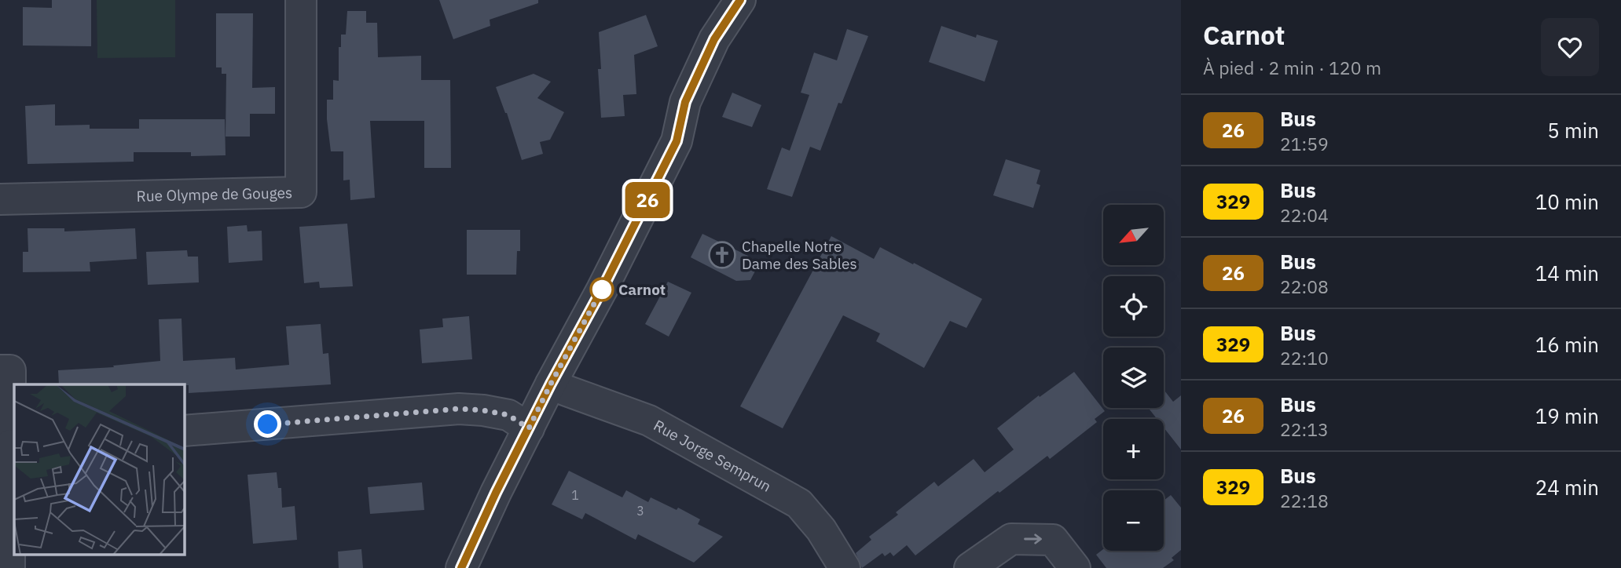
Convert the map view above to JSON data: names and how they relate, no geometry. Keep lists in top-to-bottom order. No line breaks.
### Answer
{"streets":{"street":["Rue Olympe de Gouges","Rue Jorge Semprun"]},"places":{"church":["Chapelle Notre Dame des Sables"],"other":["Carnot"]},"lines":["bus line 26"],"house_numbers":["1","3"],"north":"bottom left","page":{"on_map":"26","heading":["Carnot","À pied · 2 min · 120 m"],"list":[{"mark":"26","name":"Bus","note":"21:59","value":"5 min"},{"mark":"329","name":"Bus","note":"22:04","value":"10 min"},{"mark":"26","name":"Bus","note":"22:08","value":"14 min"},{"mark":"329","name":"Bus","note":"22:10","value":"16 min"},{"mark":"26","name":"Bus","note":"22:13","value":"19 min"},{"mark":"329","name":"Bus","note":"22:18","value":"24 min"}],"map_buttons":["+","−"]}}
